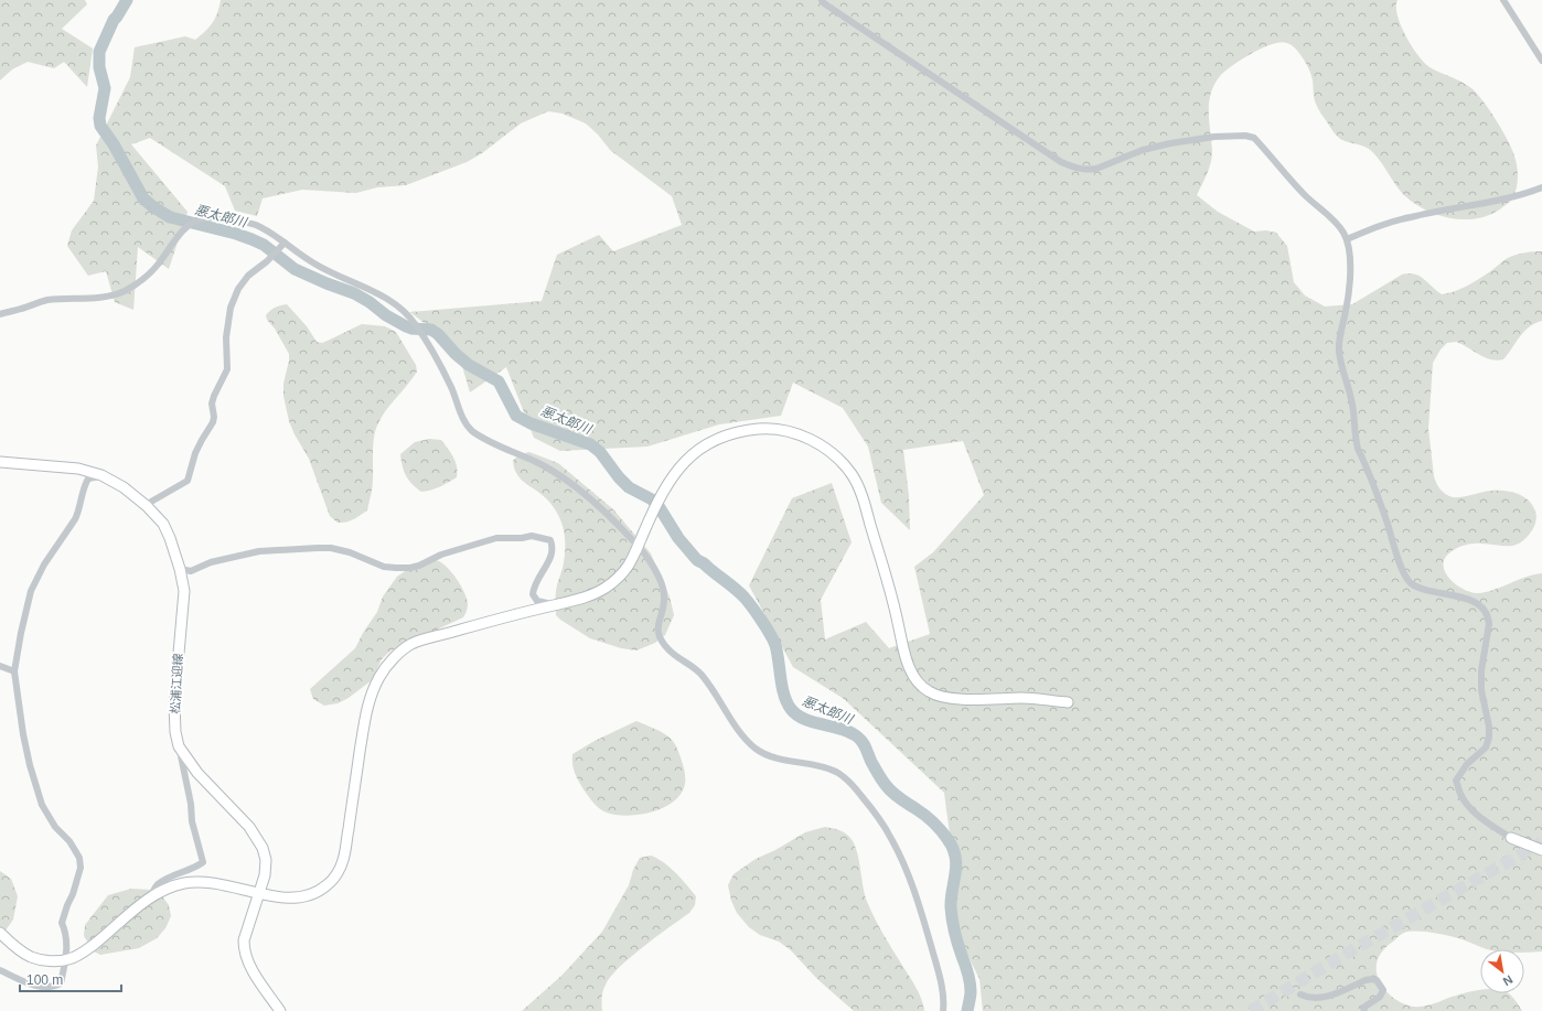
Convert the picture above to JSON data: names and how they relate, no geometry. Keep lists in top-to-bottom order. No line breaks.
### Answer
{"streets":{"street":["松浦江迎線"]},"water":["悪太郎川"],"scale_bar":"100 m","north":"bottom right"}
